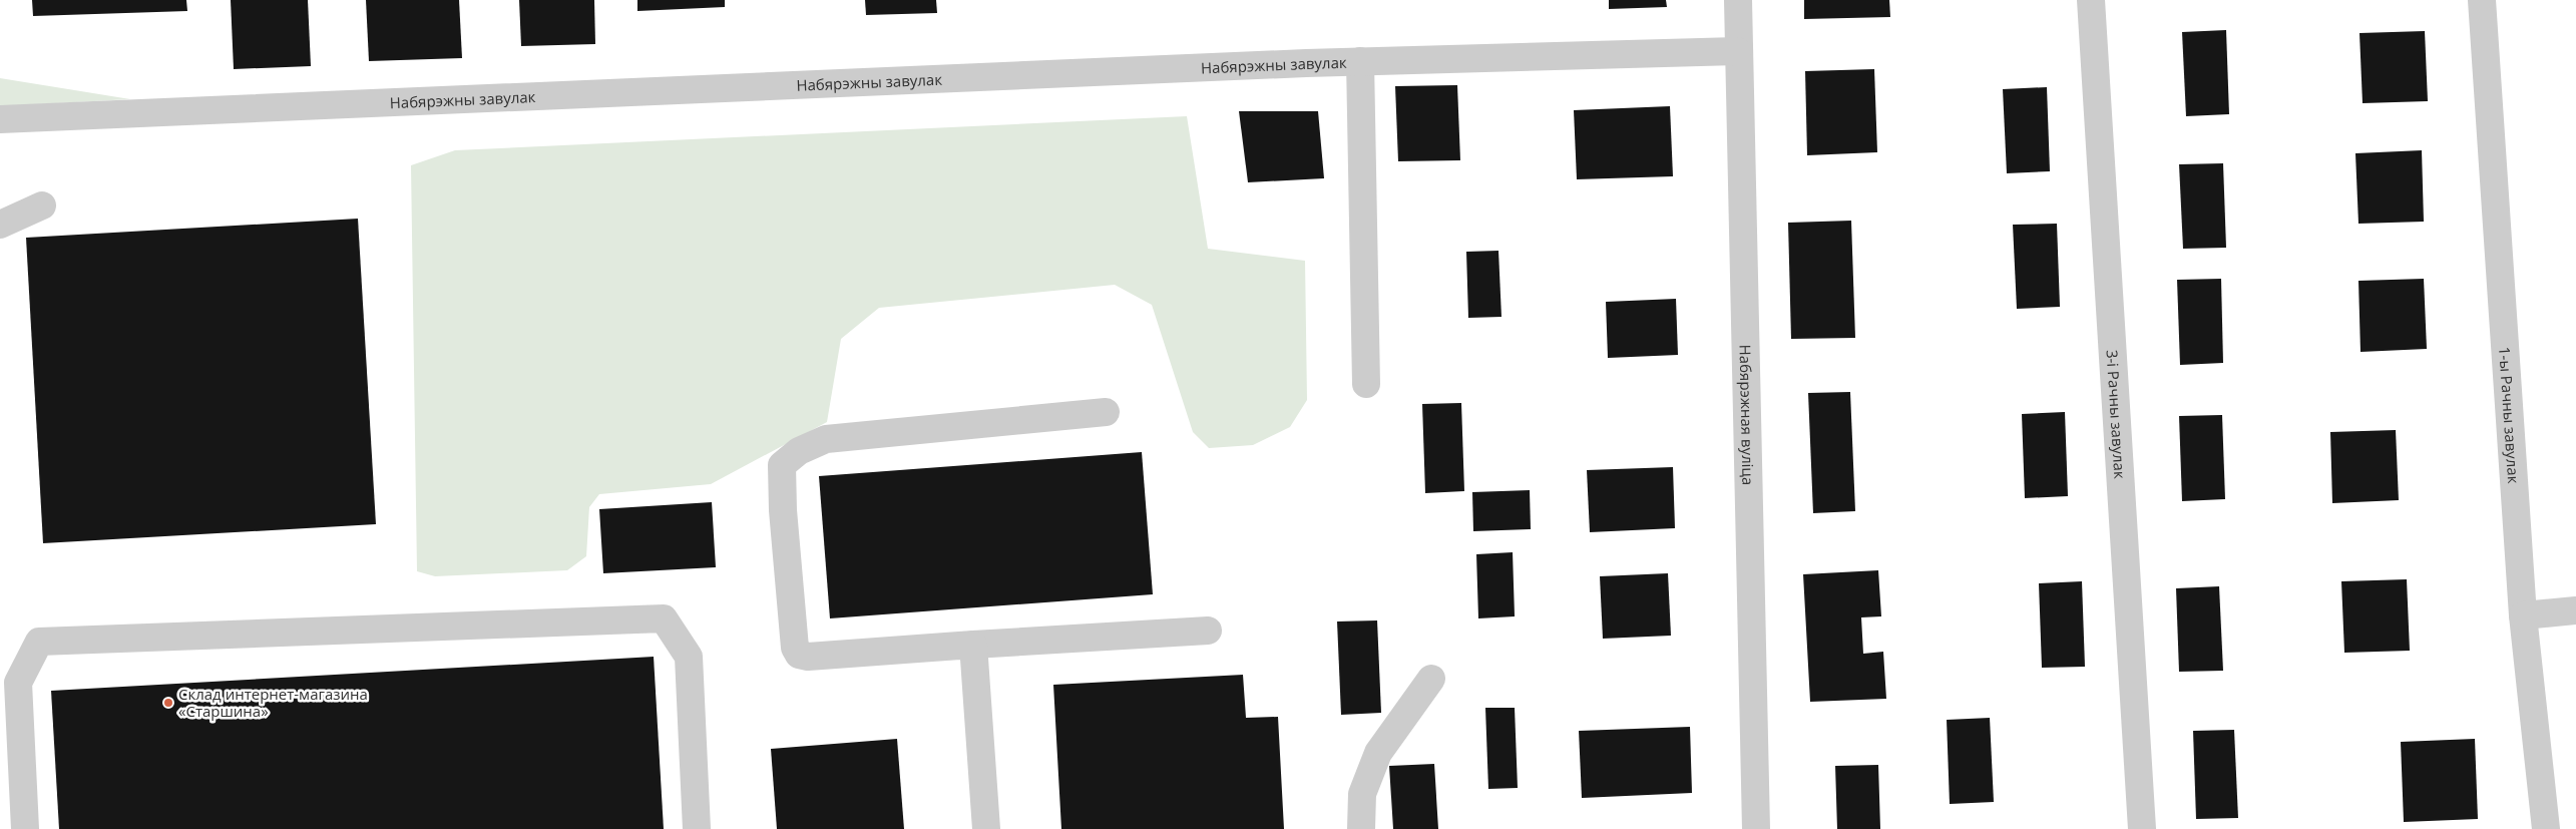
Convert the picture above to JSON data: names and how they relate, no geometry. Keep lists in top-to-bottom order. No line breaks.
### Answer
{"streets":{"street":["Набярэжны завулак","Набярэжная вуліца","3-і Рачны завулак","1-ы Рачны завулак"]},"crossings":[["Набярэжны завулак","Набярэжная вуліца"]],"places":["Склад интернет-магазина «Старшина»"]}
